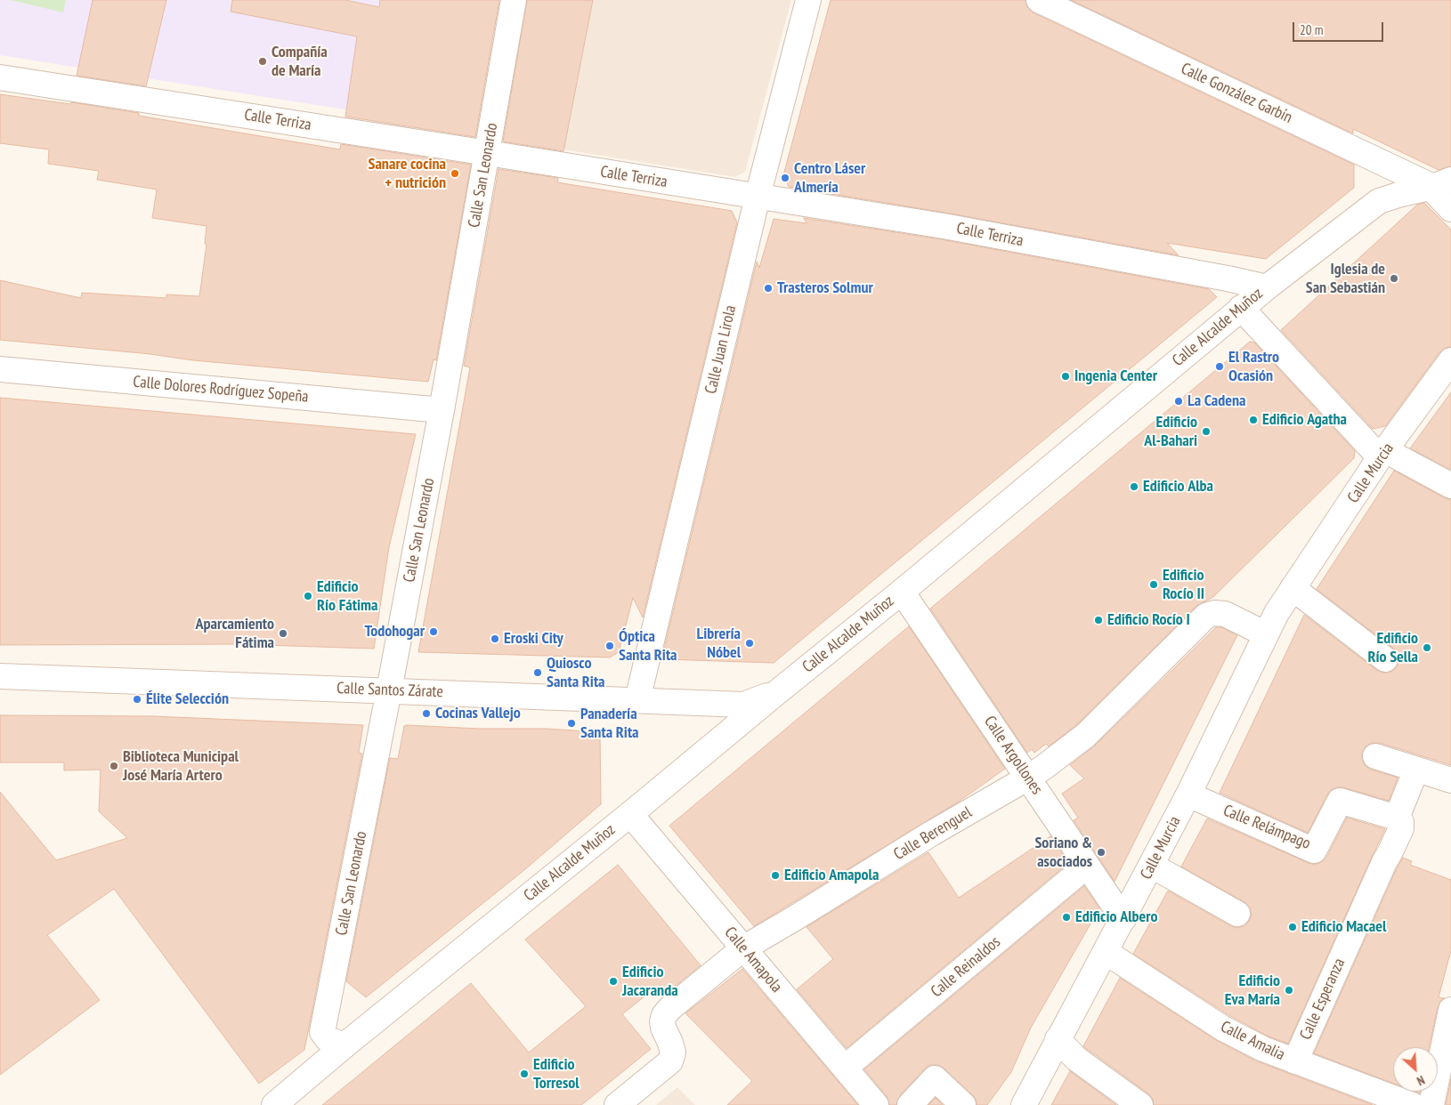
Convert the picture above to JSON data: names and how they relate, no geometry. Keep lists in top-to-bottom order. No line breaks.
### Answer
{"streets":{"street":["Calle González Garbín","Calle Terriza","Calle San Leonardo","Calle Alcalde Muñoz","Calle Juan Lirola","Calle Dolores Rodríguez Sopeña","Calle Murcia","Calle Santos Zárate","Calle Argollones","Calle Relámpago","Calle Berenguel","Calle Amapola","Calle Reinaldos","Calle Esperanza","Calle Amalia"]},"crossings":[["Calle González Garbín","Calle Alcalde Muñoz"],["Calle Terriza","Calle San Leonardo"],["Calle Terriza","Calle Alcalde Muñoz"],["Calle Terriza","Calle Juan Lirola"],["Calle San Leonardo","Calle Alcalde Muñoz"],["Calle San Leonardo","Calle Dolores Rodríguez Sopeña"],["Calle San Leonardo","Calle Santos Zárate"],["Calle Alcalde Muñoz","Calle Santos Zárate"],["Calle Alcalde Muñoz","Calle Argollones"],["Calle Alcalde Muñoz","Calle Amapola"],["Calle Juan Lirola","Calle Santos Zárate"],["Calle Murcia","Calle Argollones"],["Calle Murcia","Calle Relámpago"],["Calle Murcia","Calle Berenguel"],["Calle Murcia","Calle Amalia"],["Calle Argollones","Calle Berenguel"],["Calle Argollones","Calle Reinaldos"],["Calle Relámpago","Calle Esperanza"],["Calle Berenguel","Calle Amapola"],["Calle Amapola","Calle Reinaldos"],["Calle Esperanza","Calle Amalia"]],"places":["Compañía de María","Sanare cocina + nutrición","Centro Láser Almería","Iglesia de San Sebastián","Trasteros Solmur","El Rastro Ocasión","Ingenia Center","La Cadena","Edificio Agatha","Edificio Al-Bahari","Edificio Alba","Edificio Rocío II","Edificio Río Fátima","Edificio Rocío I","Todohogar","Aparcamiento Fátima","Eroski City","Librería Nóbel","Óptica Santa Rita","Edificio Río Sella","Quiosco Santa Rita","Élite Selección","Cocinas Vallejo","Panadería Santa Rita","Biblioteca Municipal José María Artero","Soriano & asociados","Edificio Amapola","Edificio Albero","Edificio Macael","Edificio Jacaranda","Edificio Eva María","Edificio Torresol"],"scale_bar":"20 m","north":"bottom right"}
